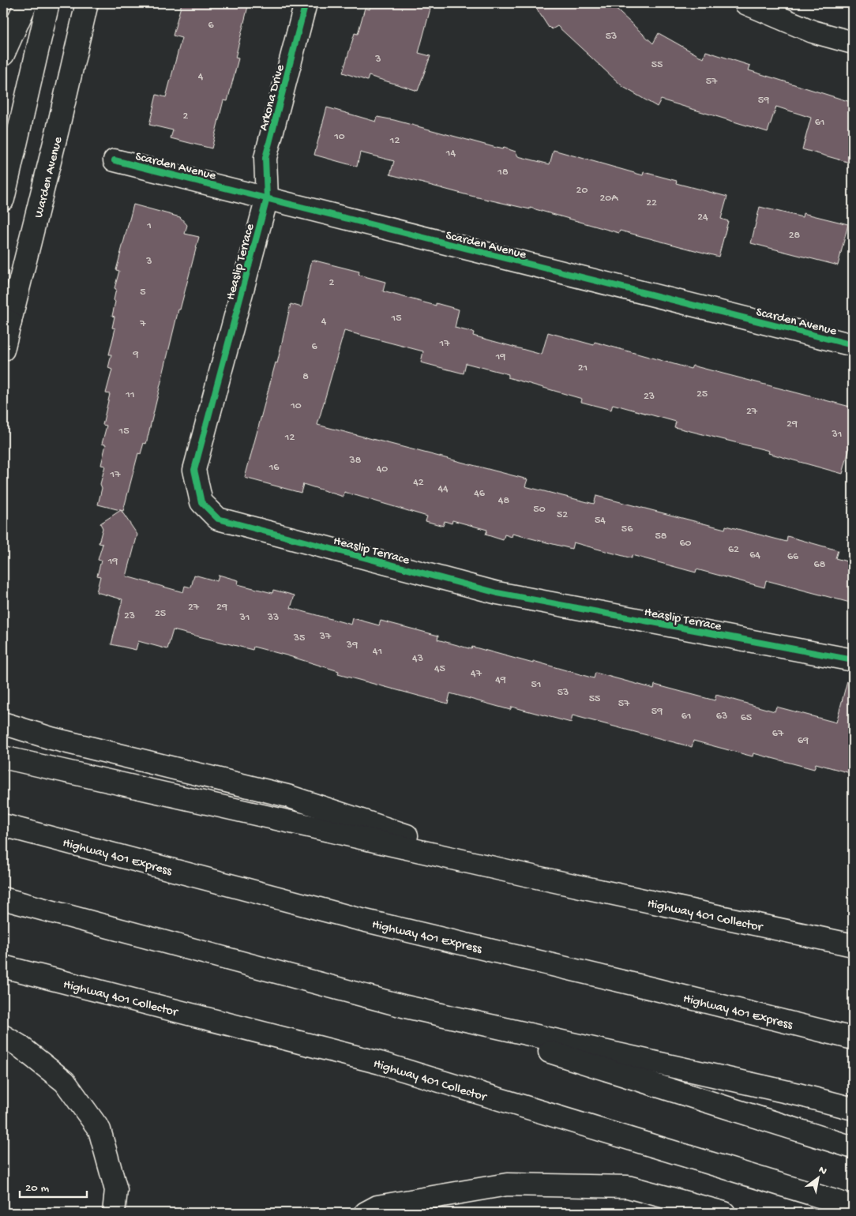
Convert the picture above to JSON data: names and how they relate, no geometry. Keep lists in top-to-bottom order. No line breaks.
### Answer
{"streets":{"main road":["Arkona Drive","Scarden Avenue","Warden Avenue","Heaslip Terrace","Highway 401 Express","Highway 401 Collector"]},"crossings":[["Arkona Drive","Scarden Avenue"],["Arkona Drive","Heaslip Terrace"],["Scarden Avenue","Heaslip Terrace"]],"house_numbers":["6","53","3","55","4","57","59","2","61","10","12","14","18","20","20A","22","24","1","28","3","2","5","15","4","7","17","6","9","19","21","8","25","11","23","10","27","29","15","31","12","38","16","40","17","42","44","46","48","50","52","54","56","58","60","62","64","66","19","68","27","29","25","23","31","33","37","35","39","41","43","45","47","49","51","53","55","57","59","61","63","65","67","69"],"scale_bar":"20 m","north":"top right"}
